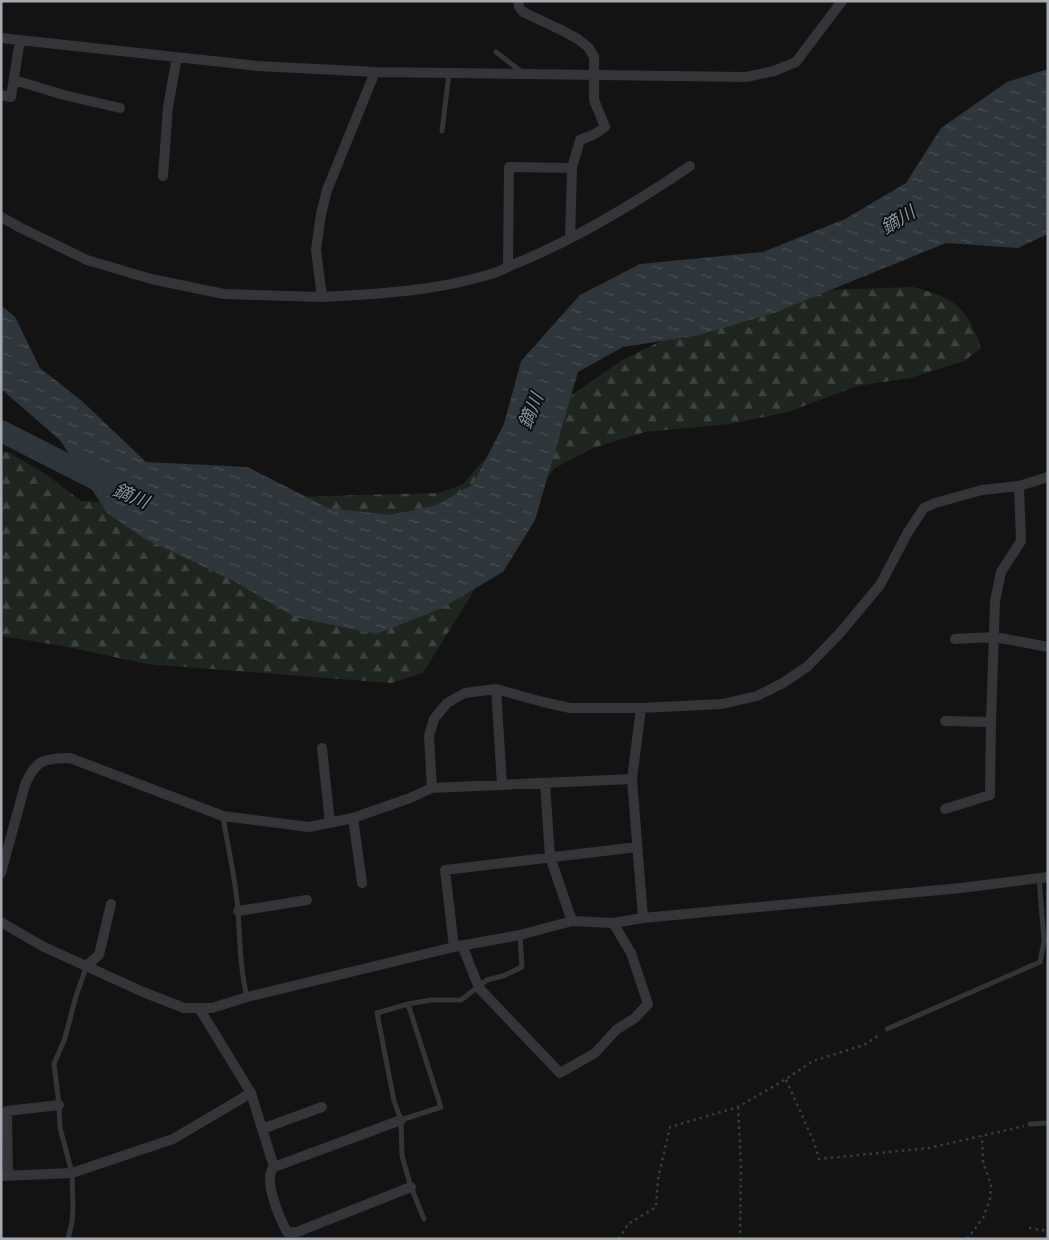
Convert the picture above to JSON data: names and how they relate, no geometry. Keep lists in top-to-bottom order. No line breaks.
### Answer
{"water":["鏑川"]}
